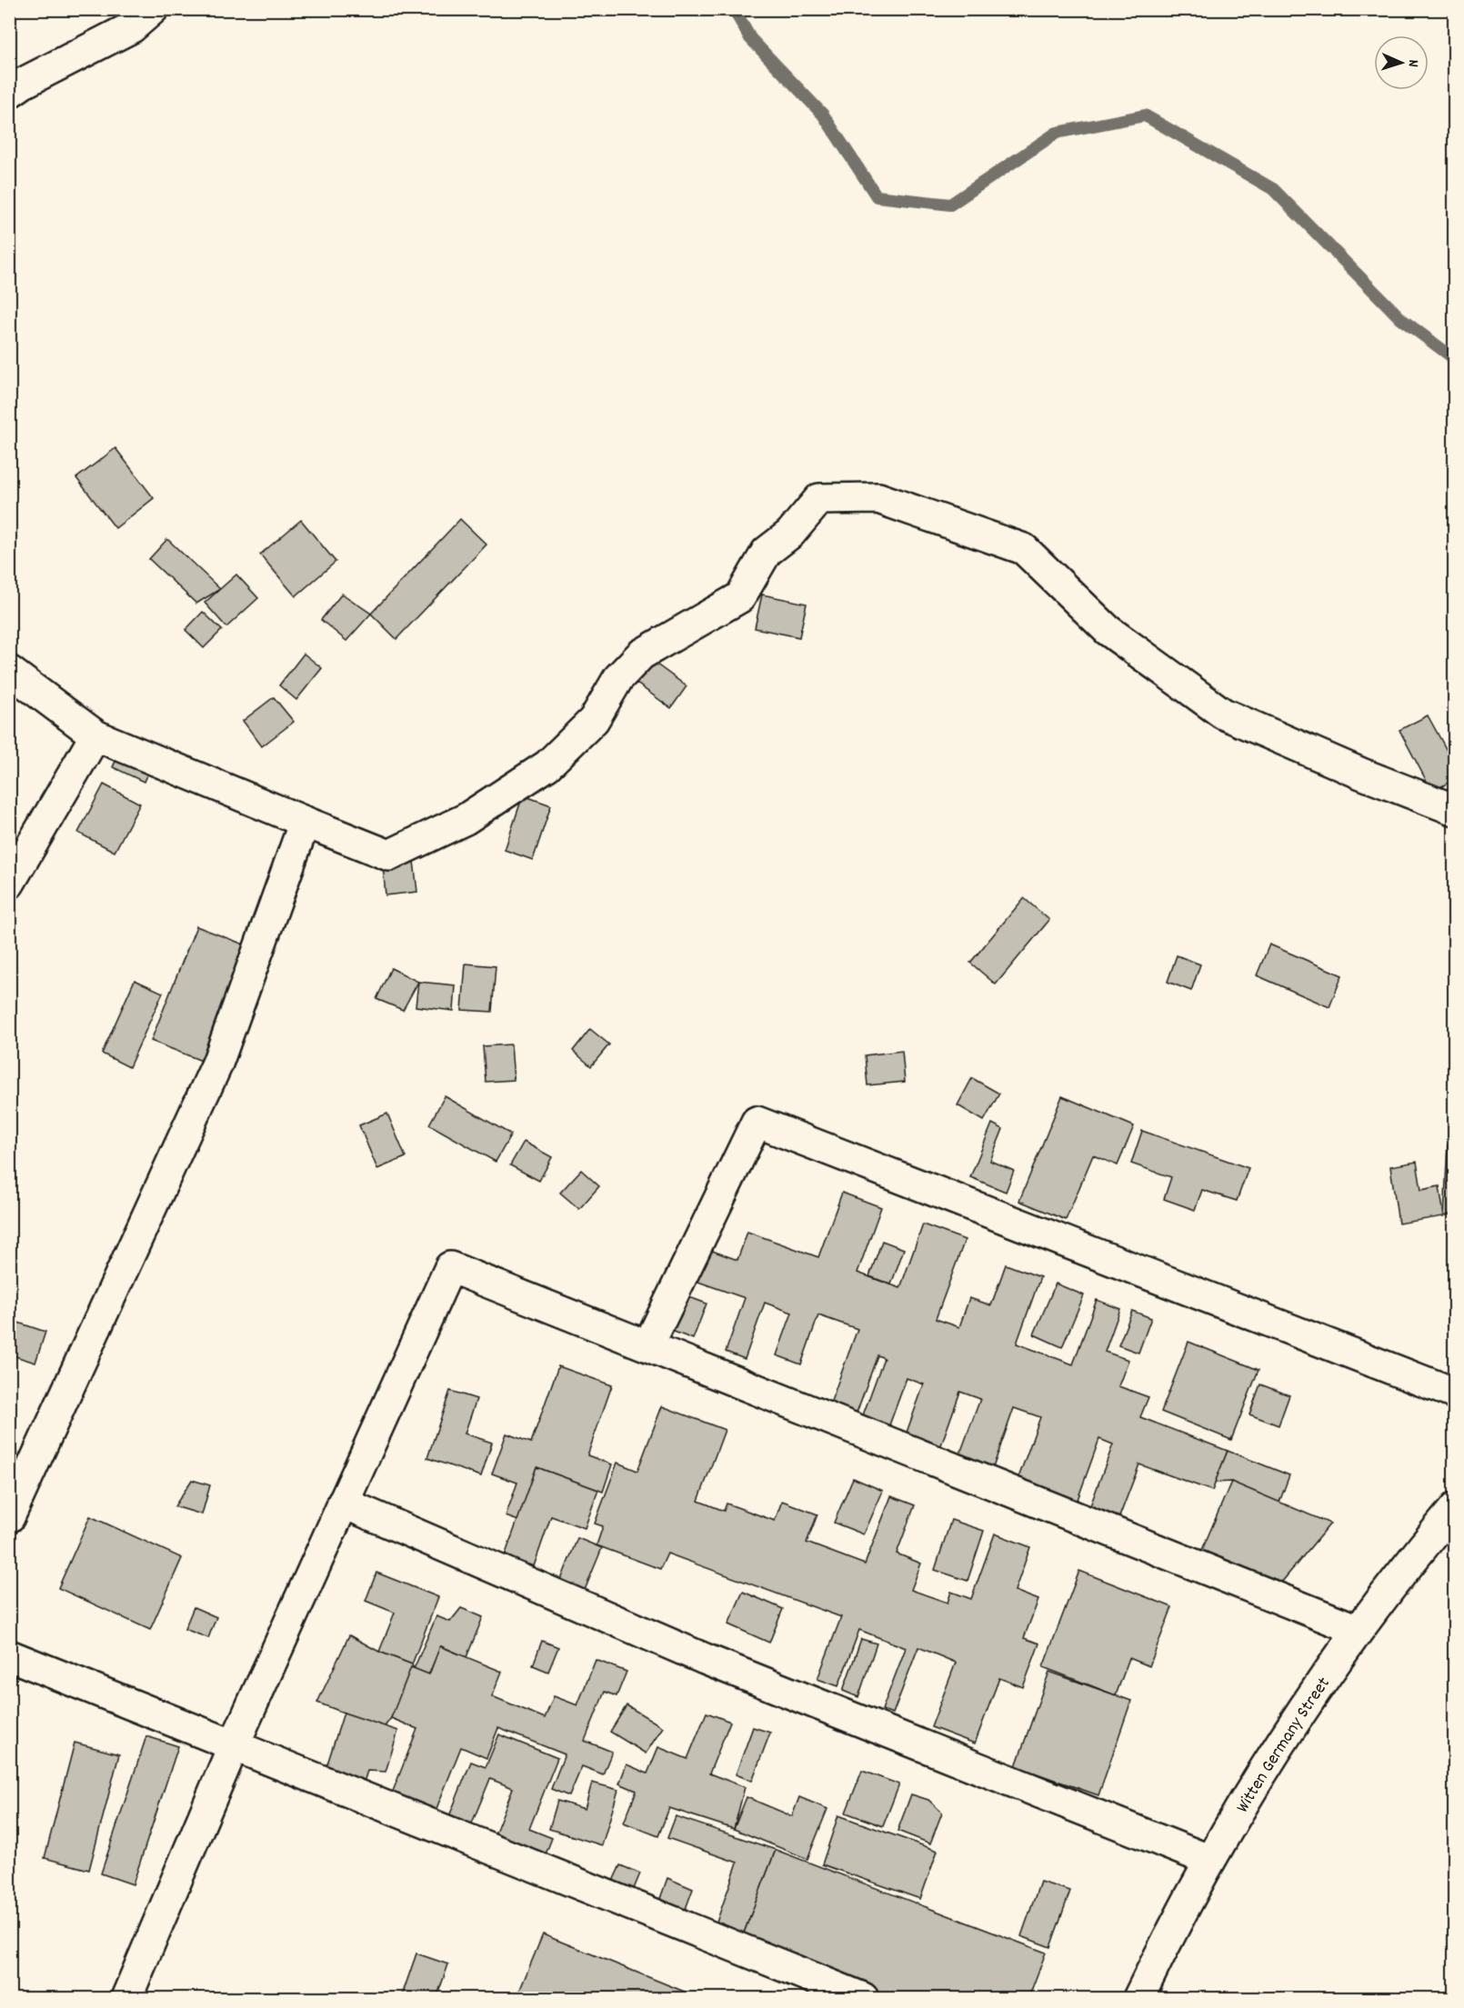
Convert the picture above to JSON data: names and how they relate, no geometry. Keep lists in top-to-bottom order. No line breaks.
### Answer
{"streets":{"street":["Witten Germany Street"]},"north":"right"}
